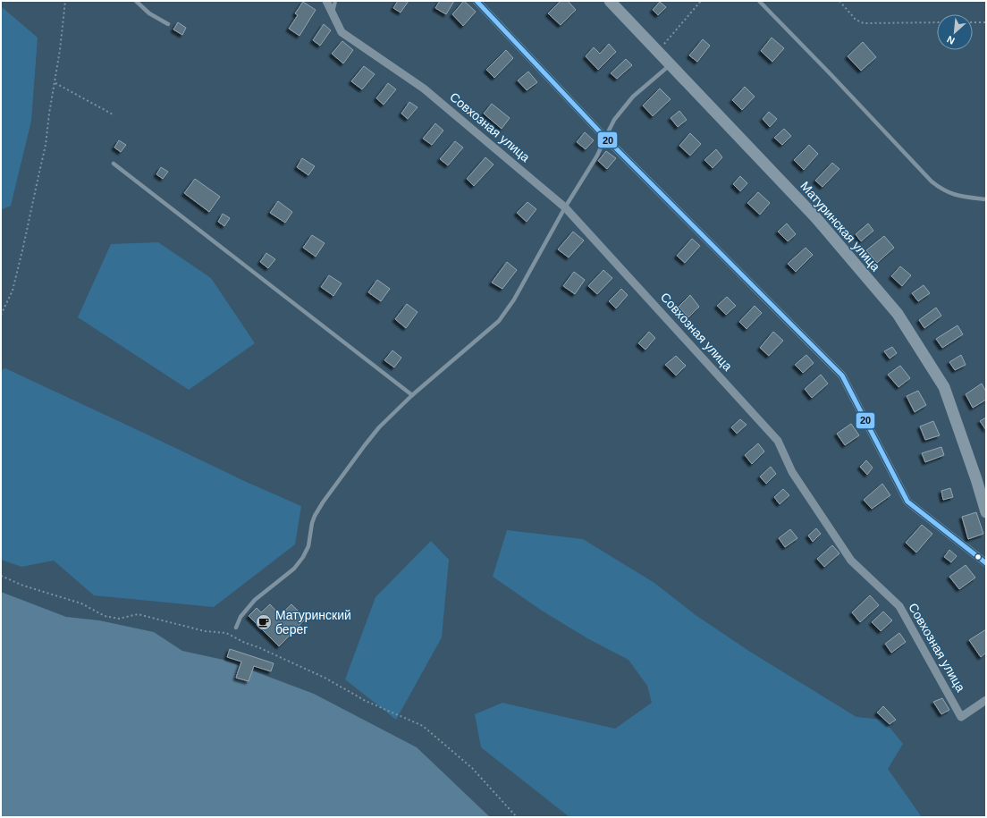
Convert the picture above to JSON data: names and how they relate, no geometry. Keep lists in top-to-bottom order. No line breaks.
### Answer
{"streets":{"street":["Совхозная улица","Матуринская улица"]},"places":{"cafe":["Матуринский берег"]},"lines":["transit line 20"],"north":"bottom left"}
